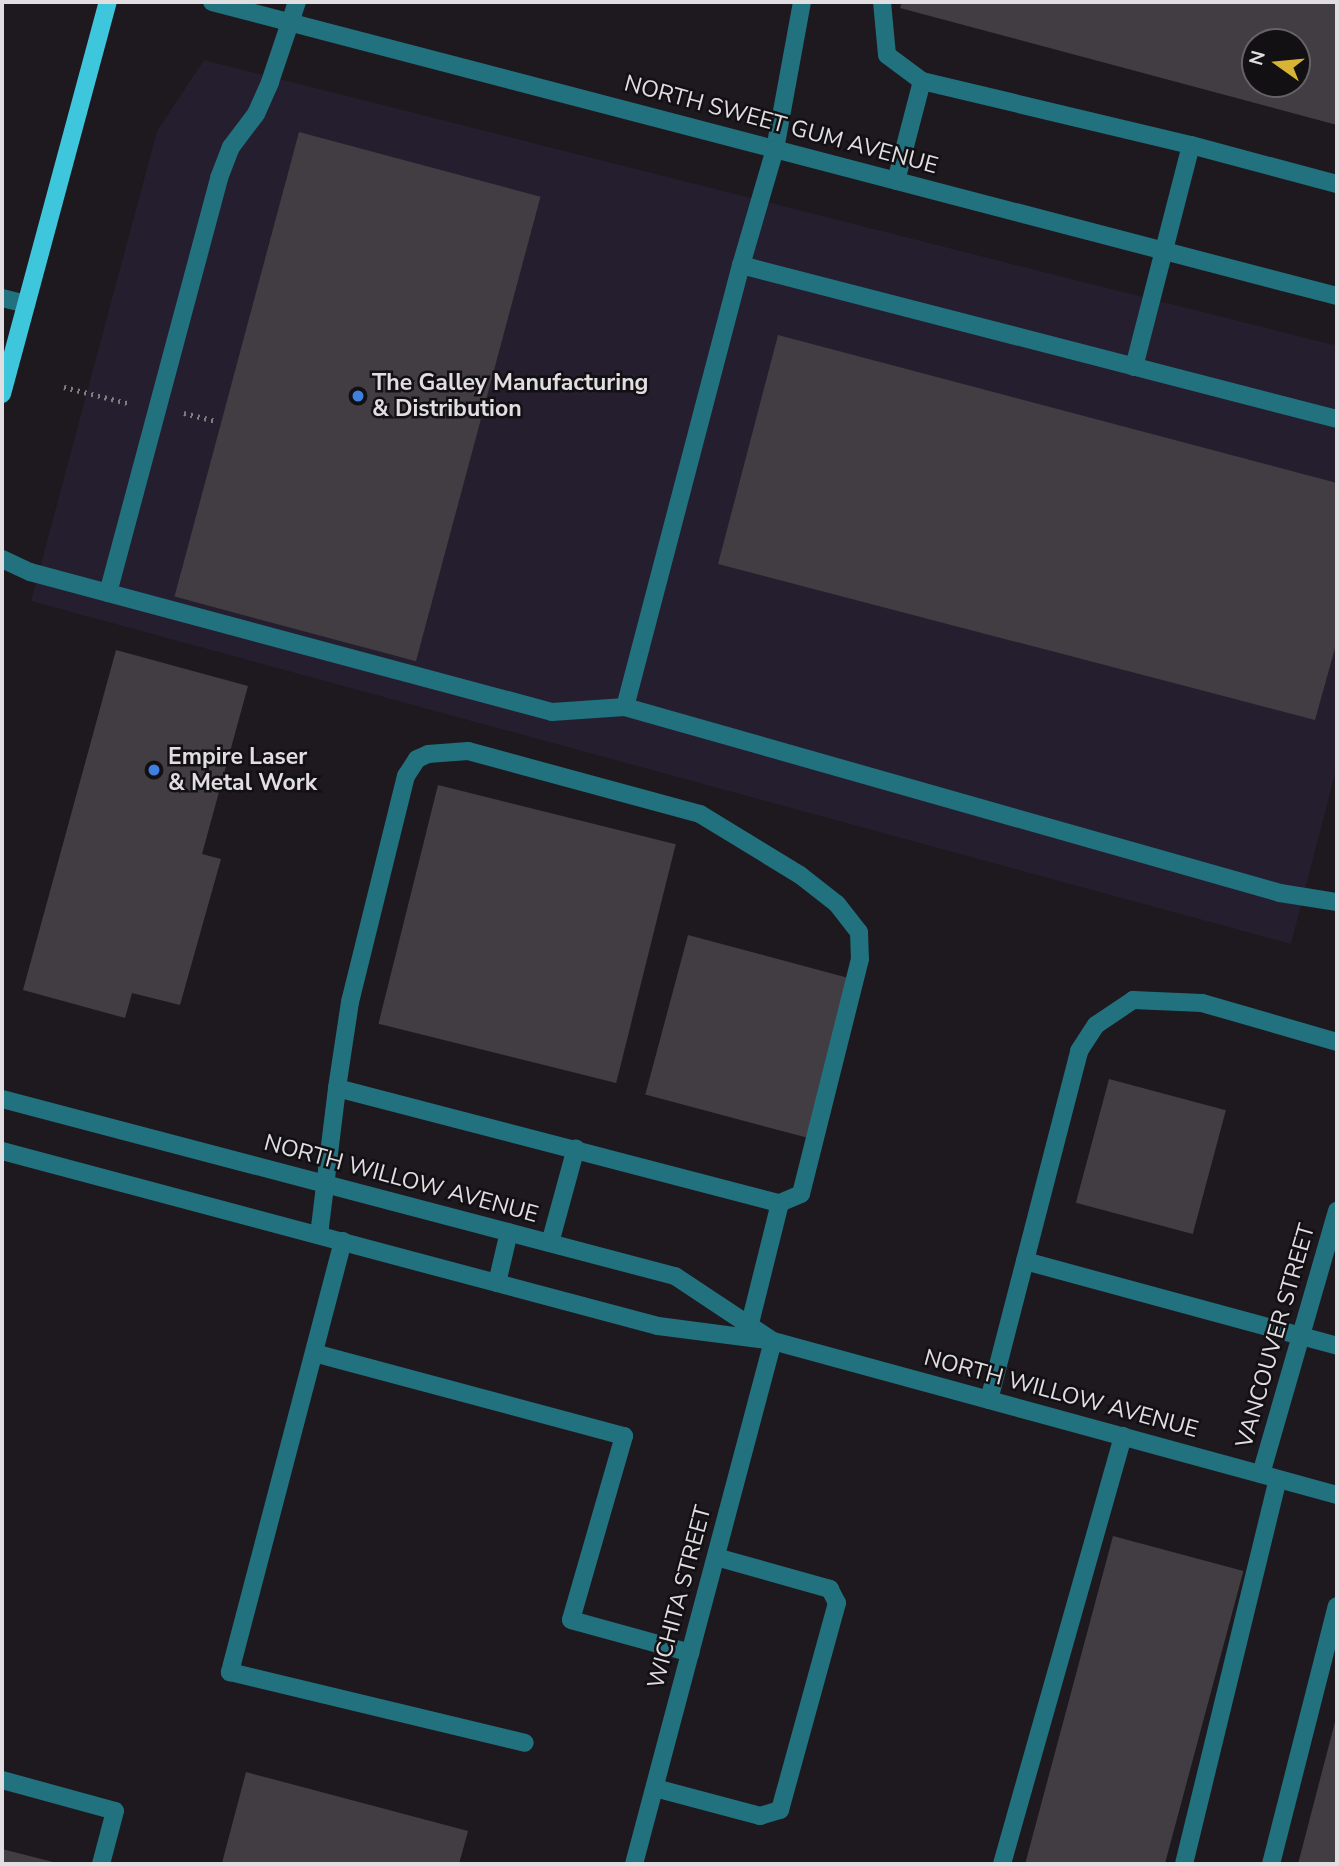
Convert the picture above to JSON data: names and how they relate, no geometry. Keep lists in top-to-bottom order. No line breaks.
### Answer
{"streets":{"street":["NORTH SWEET GUM AVENUE","NORTH WILLOW AVENUE","VANCOUVER STREET","WICHITA STREET"]},"crossings":[["NORTH WILLOW AVENUE","VANCOUVER STREET"],["NORTH WILLOW AVENUE","WICHITA STREET"]],"places":["The Galley Manufacturing & Distribution","Empire Laser & Metal Work"],"north":"left"}
